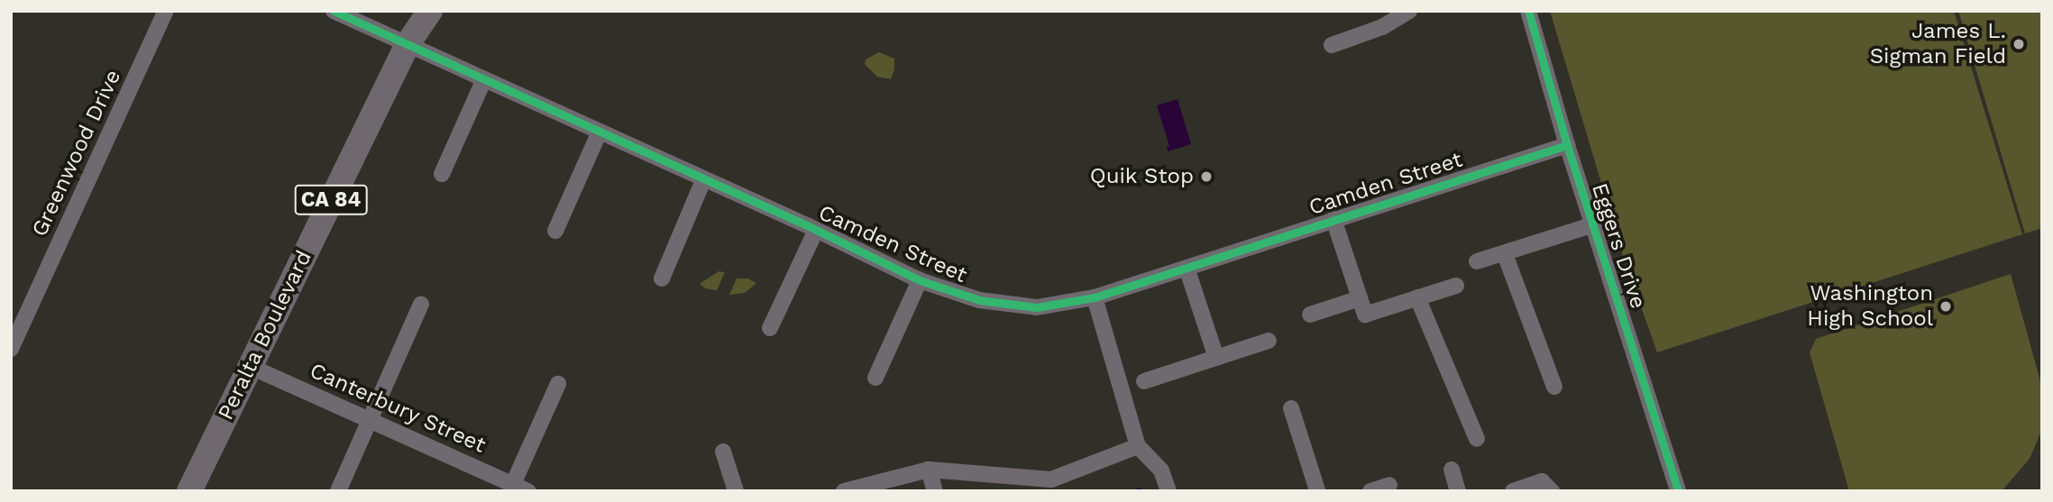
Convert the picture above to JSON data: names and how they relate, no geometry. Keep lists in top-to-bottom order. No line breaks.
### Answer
{"streets":{"main road":["CA 84","Peralta Boulevard"],"street":["Greenwood Drive","Camden Street","Eggers Drive","Canterbury Street"]},"crossings":[["Camden Street","Eggers Drive"],["Camden Street","Peralta Boulevard"],["Peralta Boulevard","Canterbury Street"]],"places":["James L. Sigman Field","Quik Stop","Washington High School"]}
